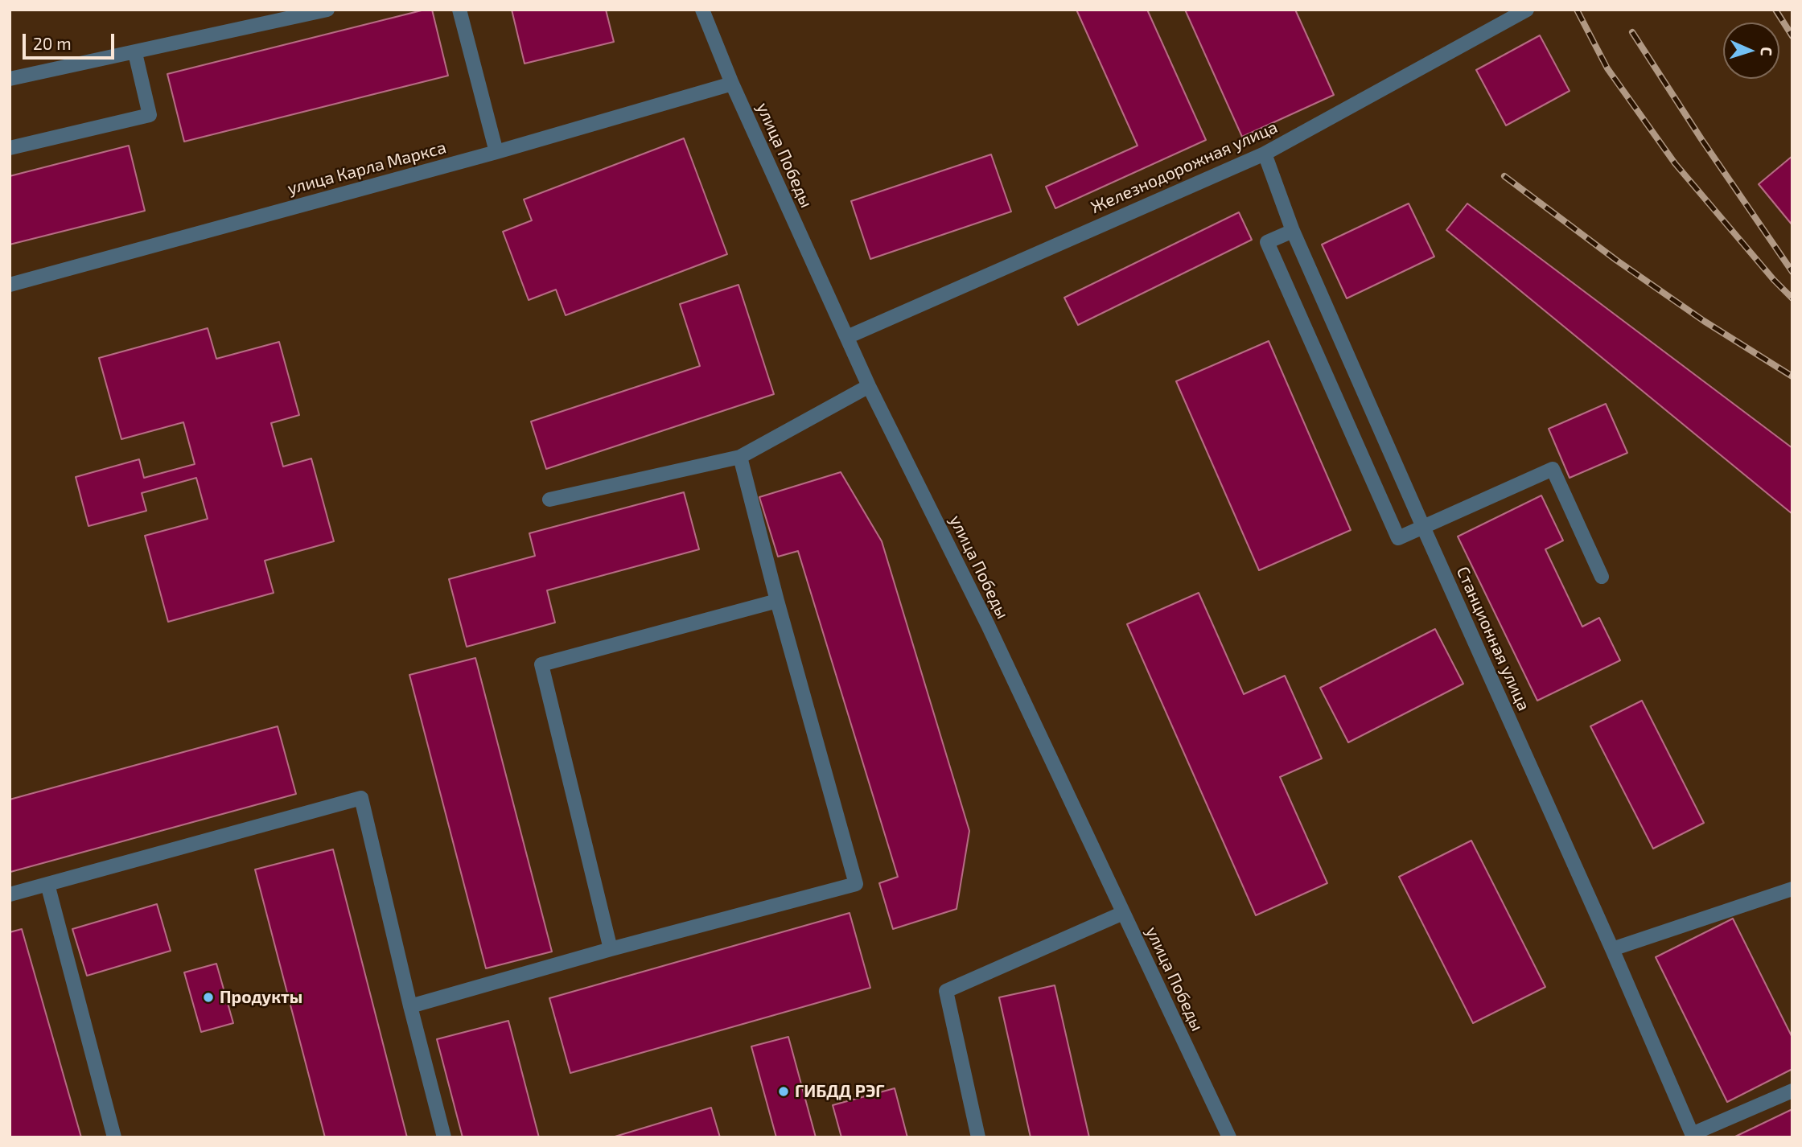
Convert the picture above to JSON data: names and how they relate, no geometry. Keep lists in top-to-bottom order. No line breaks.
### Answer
{"streets":{"street":["улица Победы","Железнодорожная улица","улица Карла Маркса","Станционная улица"]},"crossings":[["улица Победы","Железнодорожная улица"],["улица Победы","улица Карла Маркса"],["Железнодорожная улица","Станционная улица"]],"places":["Продукты","ГИБДД РЭГ"],"scale_bar":"20 m","north":"right"}
